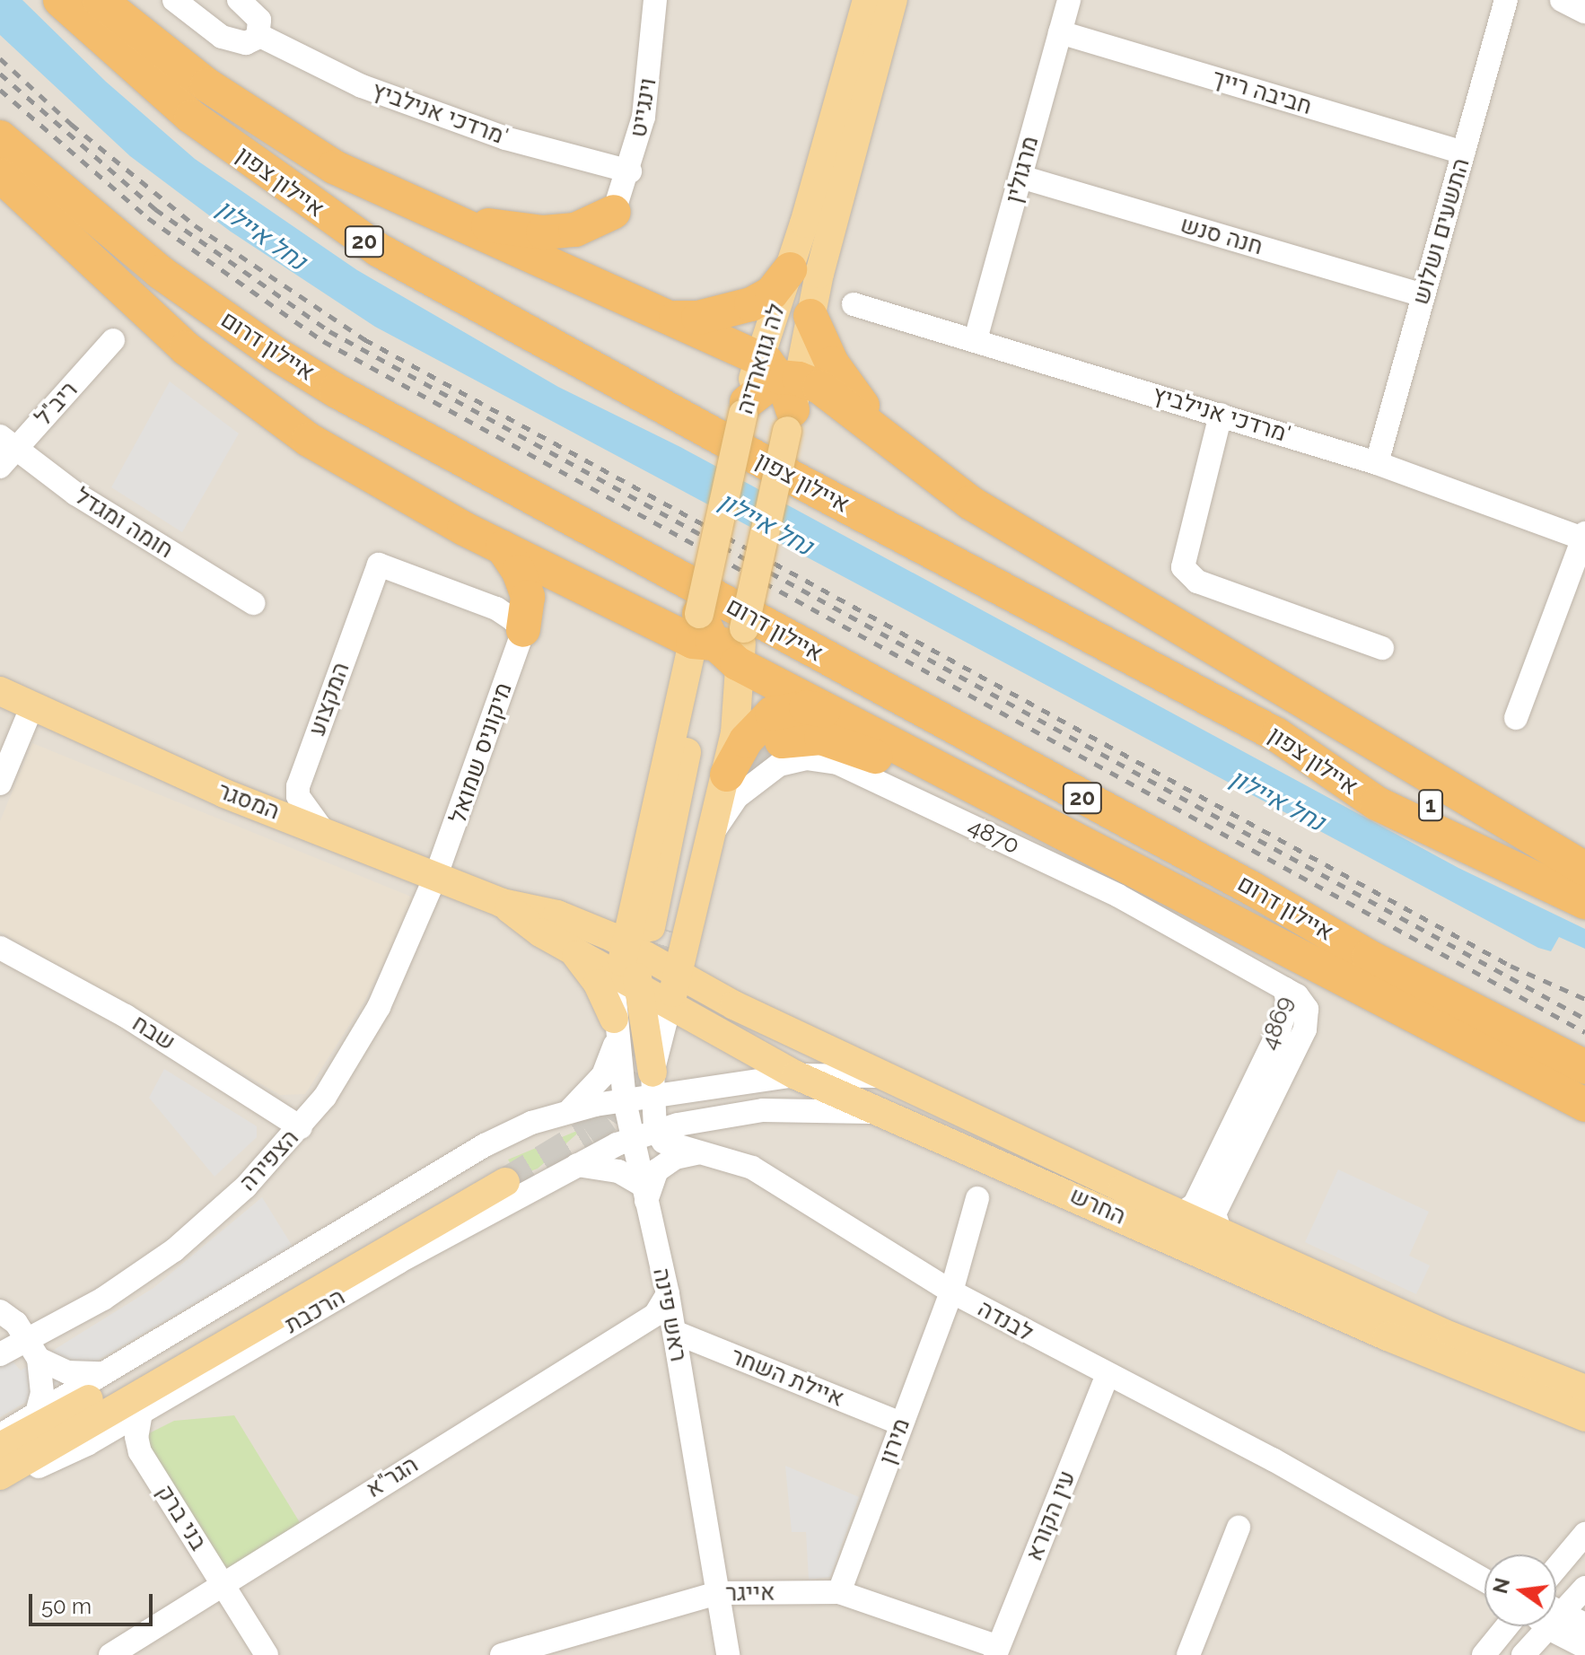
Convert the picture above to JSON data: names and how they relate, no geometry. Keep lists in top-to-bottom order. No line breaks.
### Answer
{"streets":{"highway":["איילון צפון","20","איילון דרום","1"],"main road":["לה גווארדיה","המסגר","החרש"],"street":["חביבה רייך","וינגייט","מרדכי אנילביץ'","מרגולין","התשעים ושלוש","חנה סנש","ריב\"ל","חומה ומגדל","המקצוע","מיקוניס שמואל","4870","4869","שבח","הצפירה","הרכבת","ראש פינה","לבנדה","איילת השחר","מירון","הגר\"א","עין הקורא","בני ברק","אייגר"]},"crossings":[["חביבה רייך","מרגולין"],["חביבה רייך","התשעים ושלוש"],["וינגייט","מרדכי אנילביץ'"],["מרדכי אנילביץ'","מרגולין"],["מרדכי אנילביץ'","התשעים ושלוש"],["מרגולין","חנה סנש"],["איילון צפון","1"],["התשעים ושלוש","חנה סנש"],["לה גווארדיה","המסגר"],["לה גווארדיה","4870"],["לה גווארדיה","החרש"],["לה גווארדיה","ראש פינה"],["ריב\"ל","חומה ומגדל"],["המקצוע","מיקוניס שמואל"],["המקצוע","המסגר"],["מיקוניס שמואל","המסגר"],["מיקוניס שמואל","הצפירה"],["המסגר","הצפירה"],["המסגר","החרש"],["המסגר","ראש פינה"],["4870","4869"],["4869","החרש"],["שבח","הצפירה"],["החרש","הרכבת"],["החרש","ראש פינה"],["הרכבת","ראש פינה"],["הרכבת","לבנדה"],["הרכבת","בני ברק"],["ראש פינה","איילת השחר"],["ראש פינה","הגר\"א"],["ראש פינה","אייגר"],["לבנדה","מירון"],["לבנדה","עין הקורא"],["איילת השחר","מירון"],["מירון","אייגר"],["הגר\"א","בני ברק"],["עין הקורא","אייגר"]],"water":["נחל איילון"],"scale_bar":"50 m","north":"left"}
